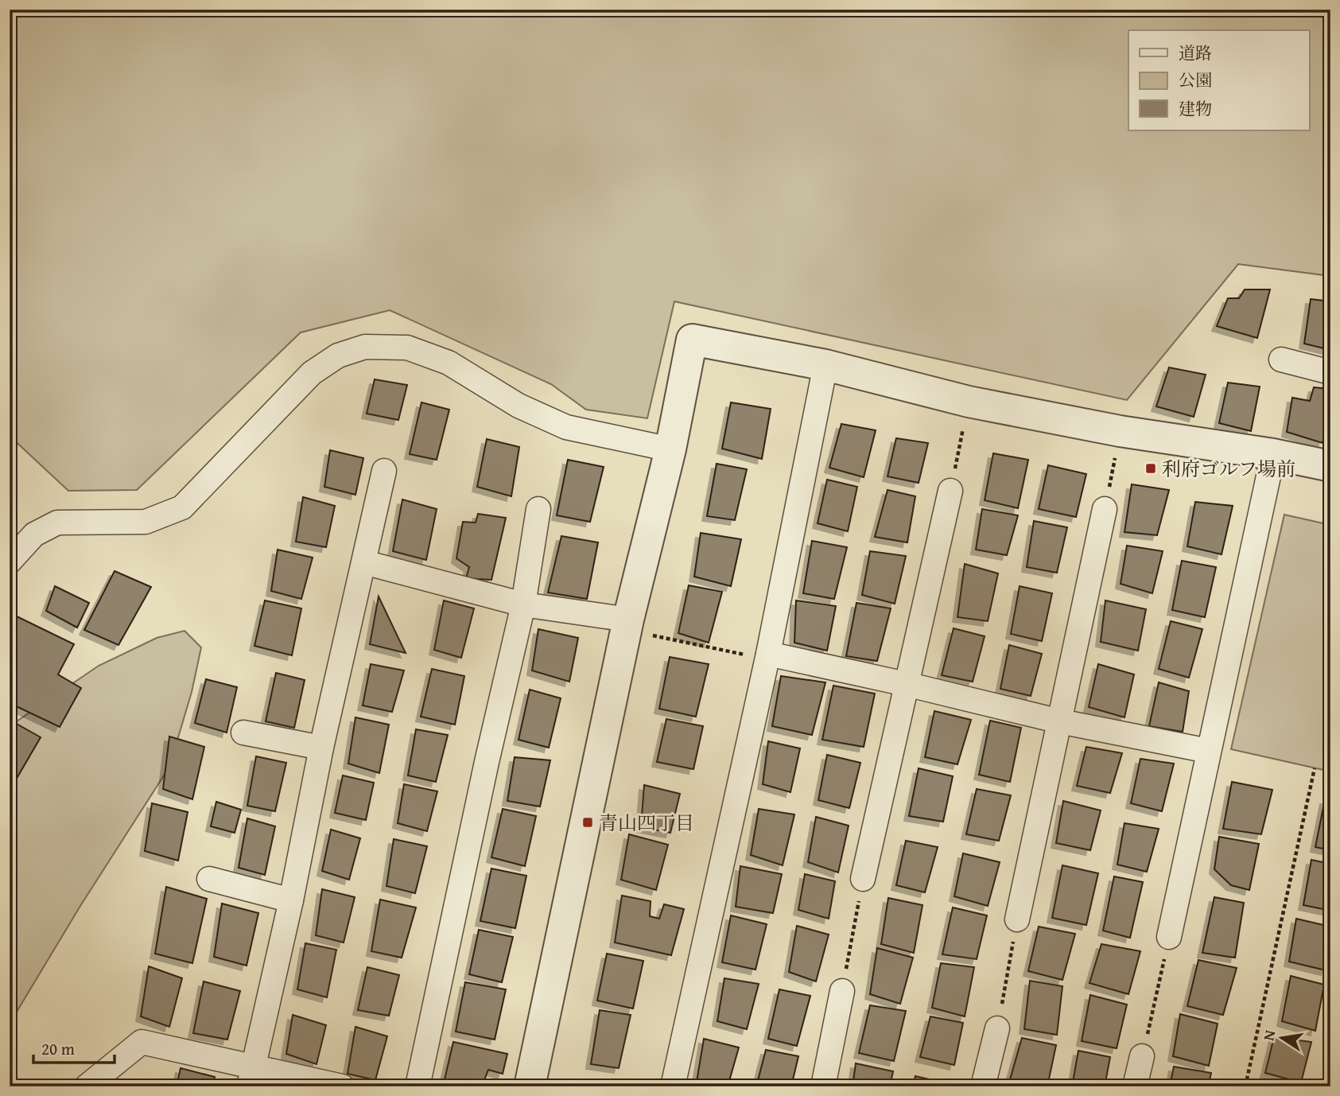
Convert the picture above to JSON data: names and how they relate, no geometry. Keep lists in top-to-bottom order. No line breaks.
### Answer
{"places":{"transit":["利府ゴルフ場前","青山四丁目"]},"legend":["道路","公園","建物"],"scale_bar":"20 m","north":"left"}
